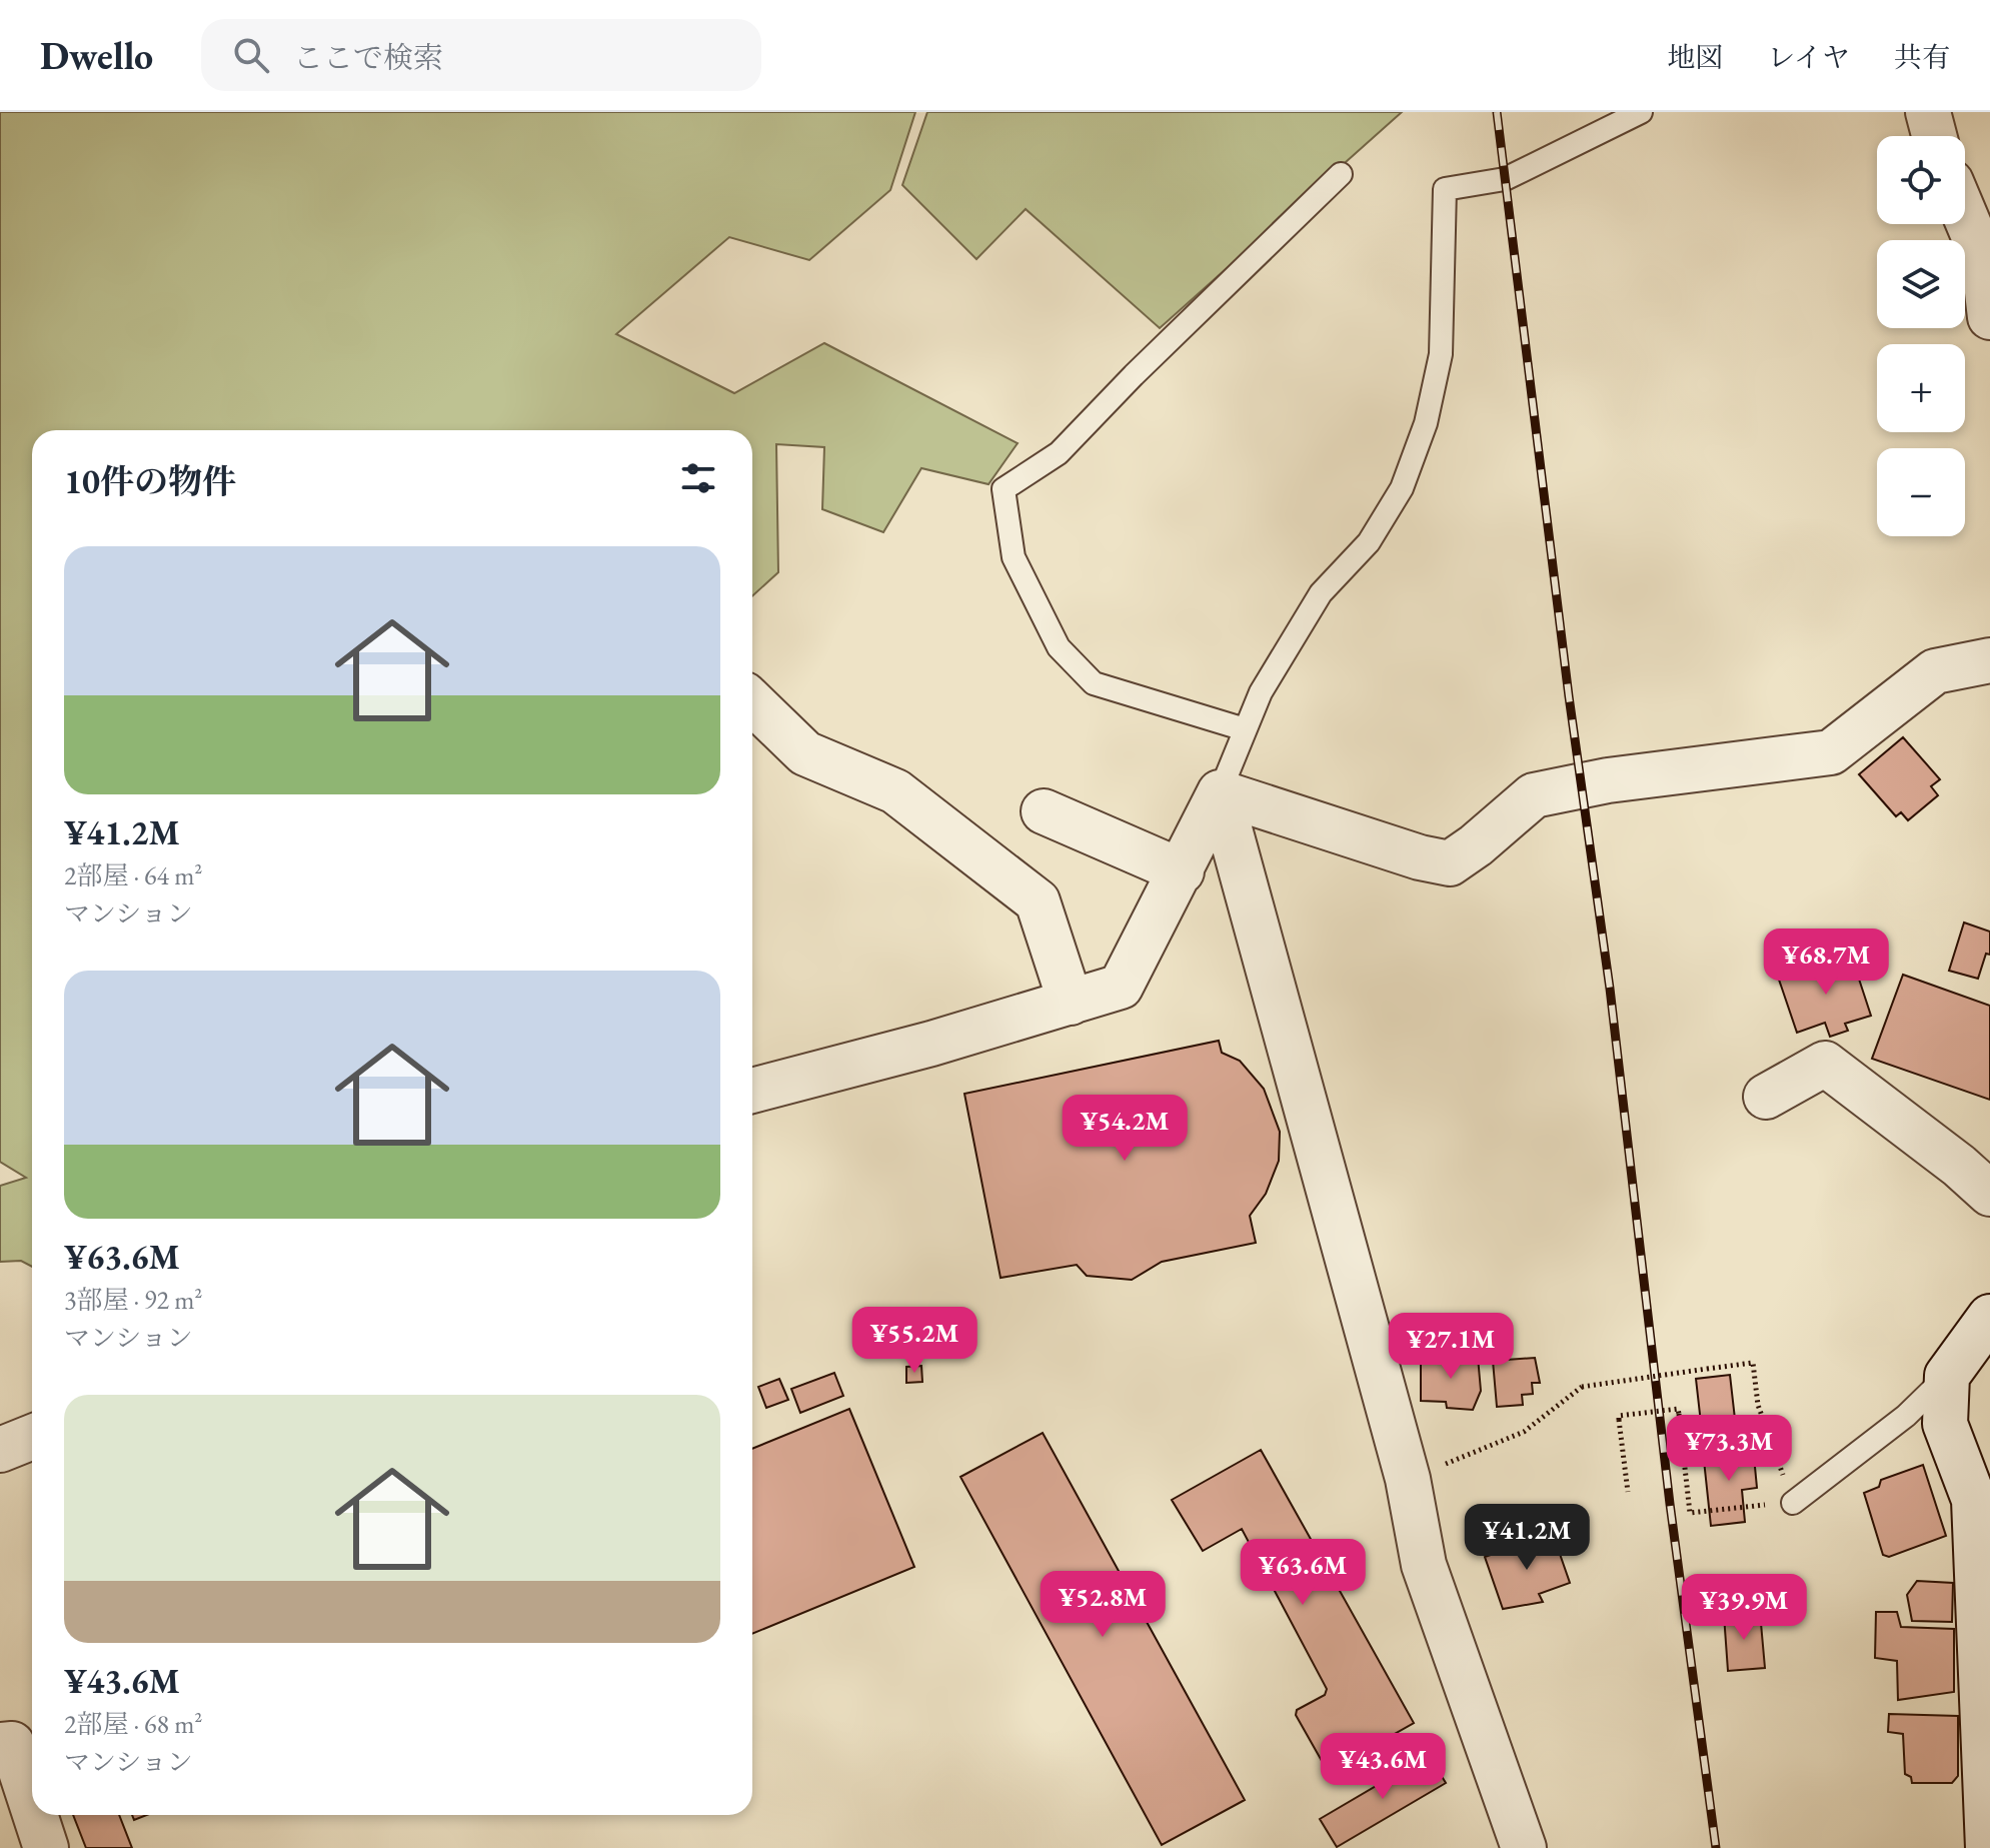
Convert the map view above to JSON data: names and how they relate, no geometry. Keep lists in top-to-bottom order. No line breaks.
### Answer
{"page":{"header":"Dwello","search":"ここで検索","nav":["地図","レイヤ","共有"],"map_buttons":["+","−"],"heading":"10件の物件","list":[{"name":"¥41.2M","note":"2部屋 · 64 m² · マンション"},{"name":"¥63.6M","note":"3部屋 · 92 m² · マンション"},{"name":"¥43.6M","note":"2部屋 · 68 m² · マンション"}],"price":["¥68.7M","¥54.2M","¥55.2M","¥27.1M","¥73.3M","¥41.2M","¥63.6M","¥52.8M","¥39.9M","¥43.6M"]}}
